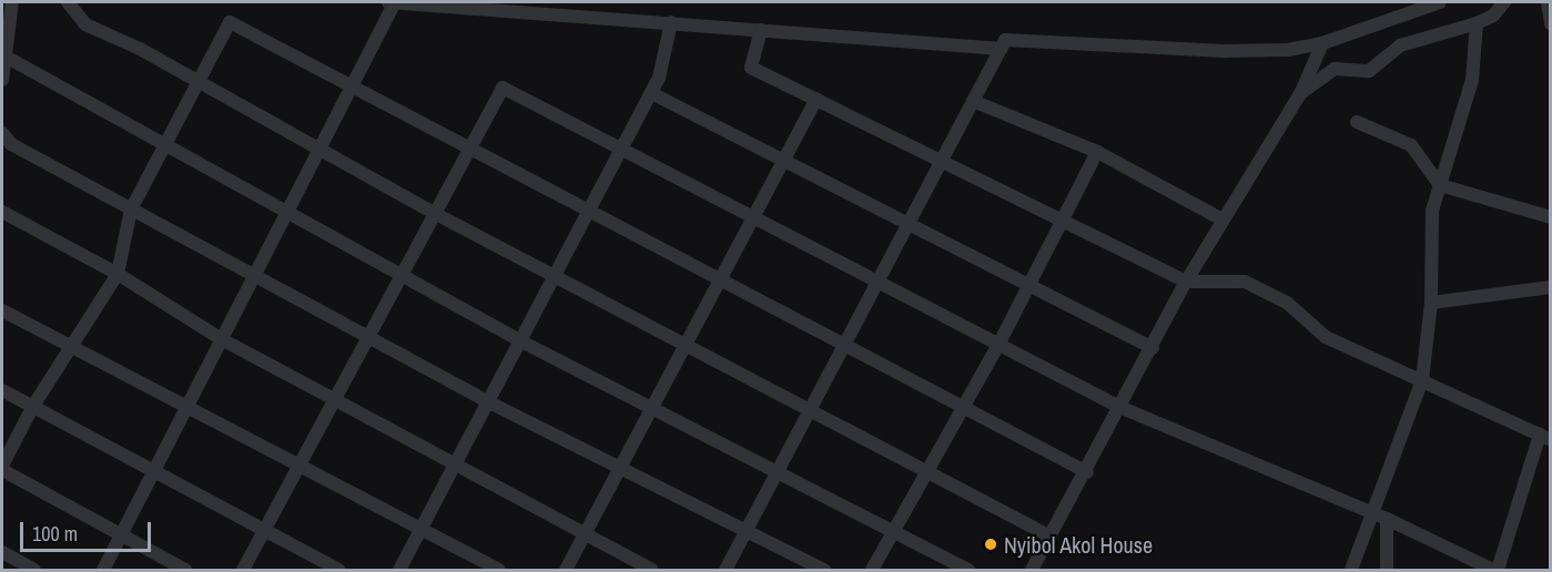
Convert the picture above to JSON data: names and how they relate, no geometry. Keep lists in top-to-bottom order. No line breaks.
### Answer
{"places":["Nyibol Akol House"],"scale_bar":"100 m"}
